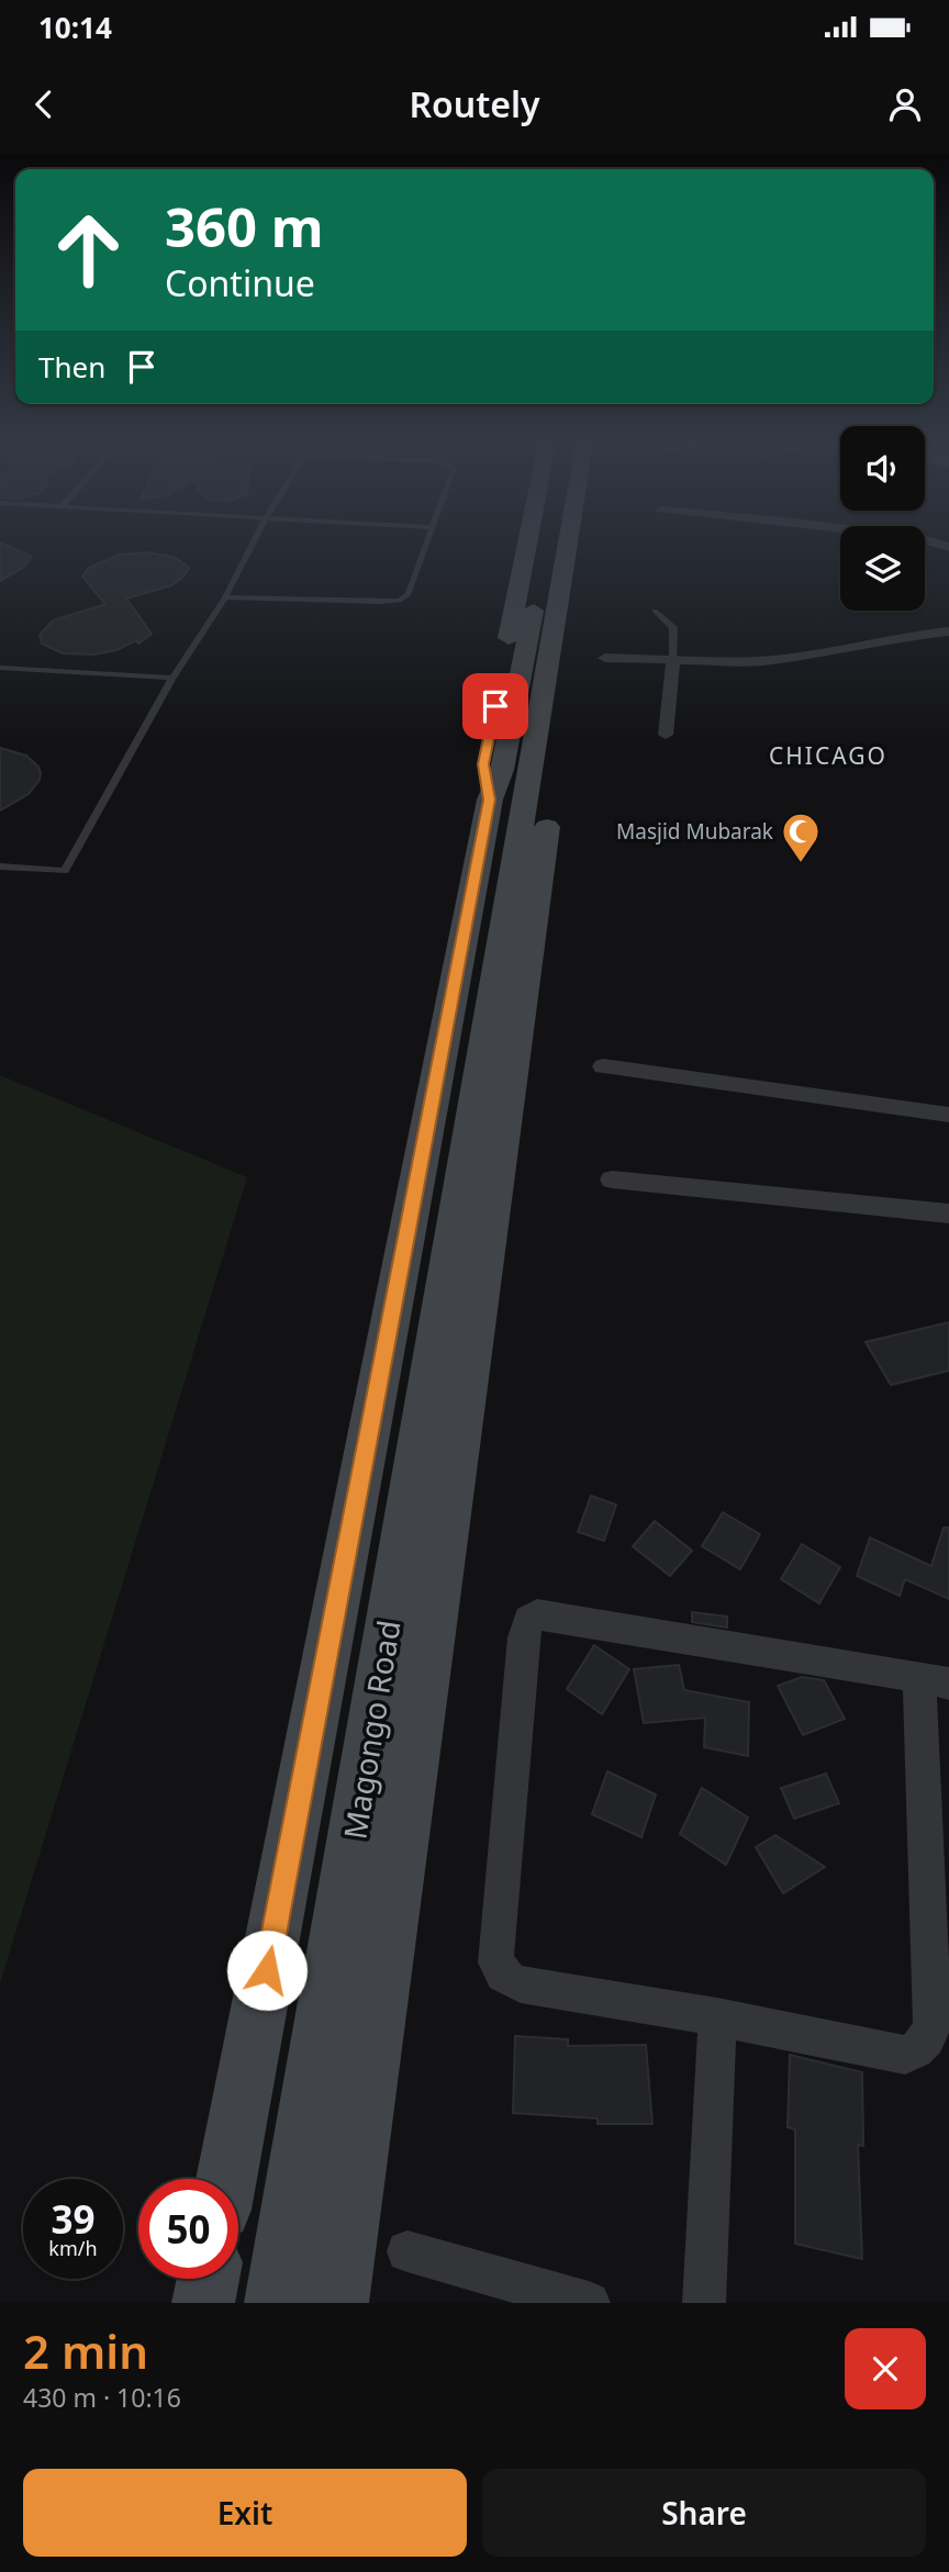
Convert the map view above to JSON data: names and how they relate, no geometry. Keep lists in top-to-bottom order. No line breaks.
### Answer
{"streets":{"main road":["Magongo Road"]},"districts":["CHICAGO"],"places":{"mosque":["Masjid Mubarak"]},"page":{"status":"10:14","header":"Routely","turn":["360 m","Continue"],"then":"Then","speed":"39 km/h","limit":"50","heading":["2 min","430 m · 10:16"],"buttons":["Exit","Share"]}}
